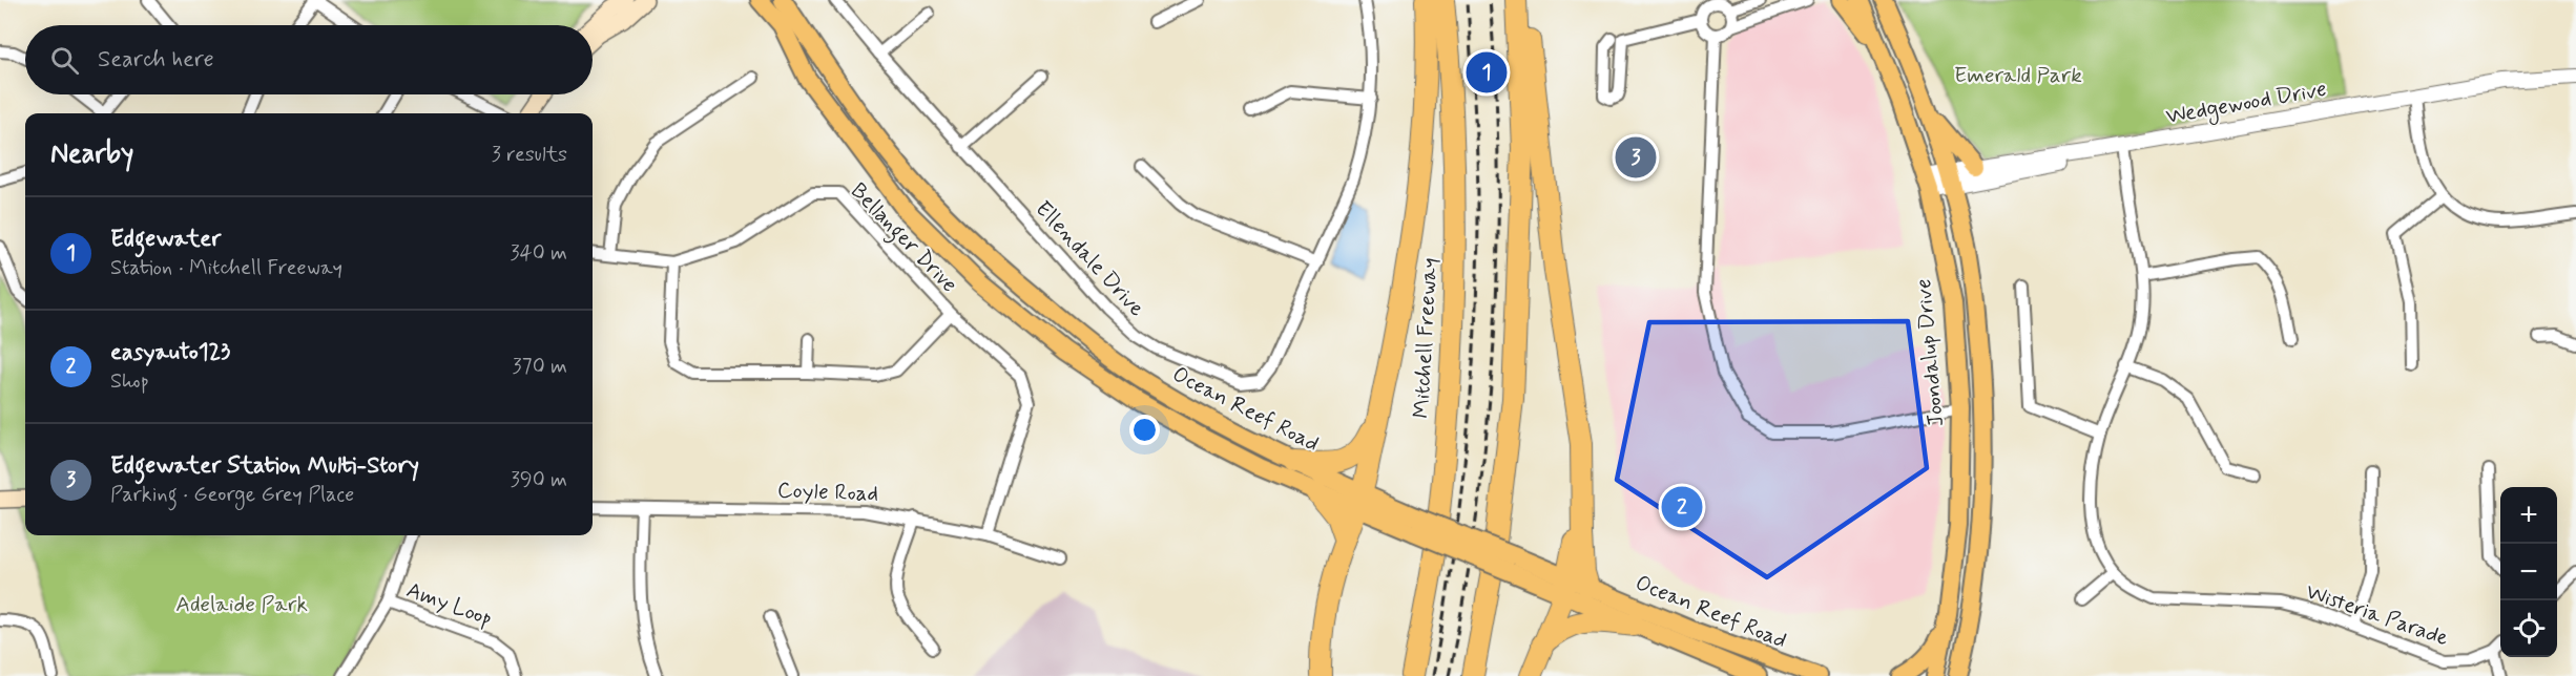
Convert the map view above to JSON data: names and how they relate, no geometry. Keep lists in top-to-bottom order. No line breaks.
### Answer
{"streets":{"highway":["Mitchell Freeway"],"main road":["Joondalup Drive","Ocean Reef Road"],"street":["Wedgewood Drive","Bellanger Drive","Ellendale Drive","Coyle Road","Amy Loop","Wisteria Parade"]},"crossings":[["Wedgewood Drive","Joondalup Drive"],["Wedgewood Drive","Wisteria Parade"],["Bellanger Drive","Coyle Road"]],"parks":["Emerald Park","Adelaide Park"],"page":{"search":"Search here","pins":["1","3","2"],"heading":["Nearby","3 results"],"list":[{"mark":"1","name":"Edgewater","note":"Station · Mitchell Freeway","value":"340 m"},{"mark":"2","name":"easyauto123","note":"Shop","value":"370 m"},{"mark":"3","name":"Edgewater Station Multi-Story","note":"Parking · George Grey Place","value":"390 m"}],"map_buttons":["+","−"]}}
